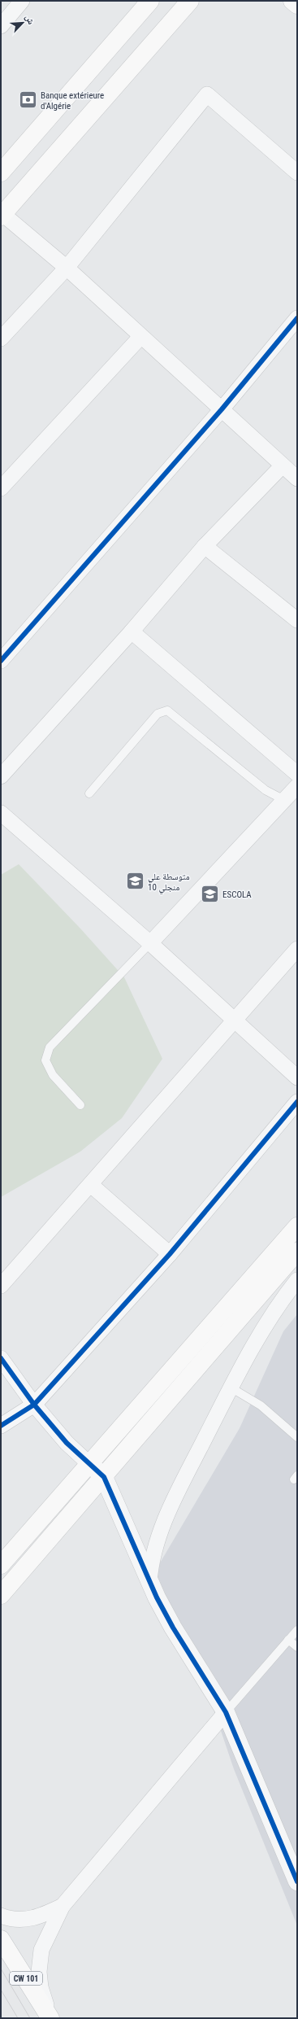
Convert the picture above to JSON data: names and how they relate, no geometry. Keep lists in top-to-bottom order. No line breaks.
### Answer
{"streets":{"main road":["CW 101"]},"places":{"bank":["Banque extérieure d'Algérie"],"school or university":["متوسطة علي منجلي 10","ESCOLA"]},"north":"top right"}
